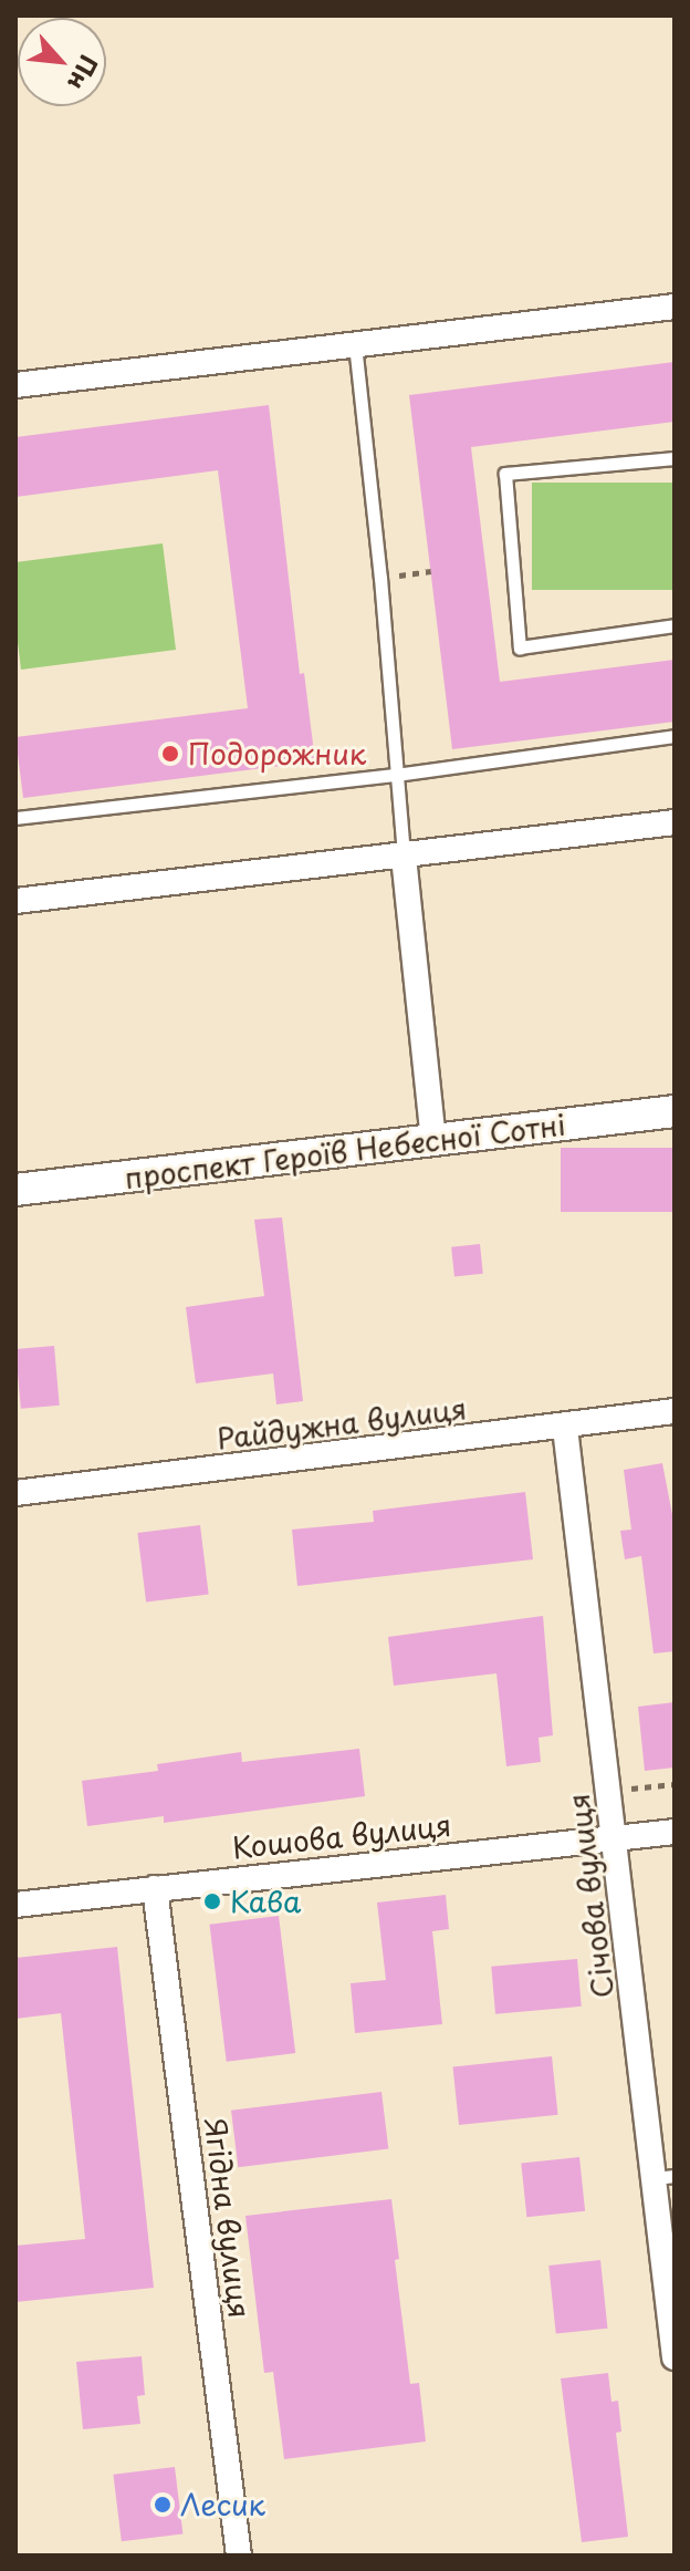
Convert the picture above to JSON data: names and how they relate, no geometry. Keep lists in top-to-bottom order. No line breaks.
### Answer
{"streets":{"street":["проспект Героїв Небесної Сотні","Райдужна вулиця","Кошова вулиця","Січова вулиця","Ягідна вулиця"]},"crossings":[["Райдужна вулиця","Січова вулиця"],["Кошова вулиця","Січова вулиця"],["Кошова вулиця","Ягідна вулиця"]],"places":["Подорожник","Кава","Лесик"],"north":"bottom right"}
